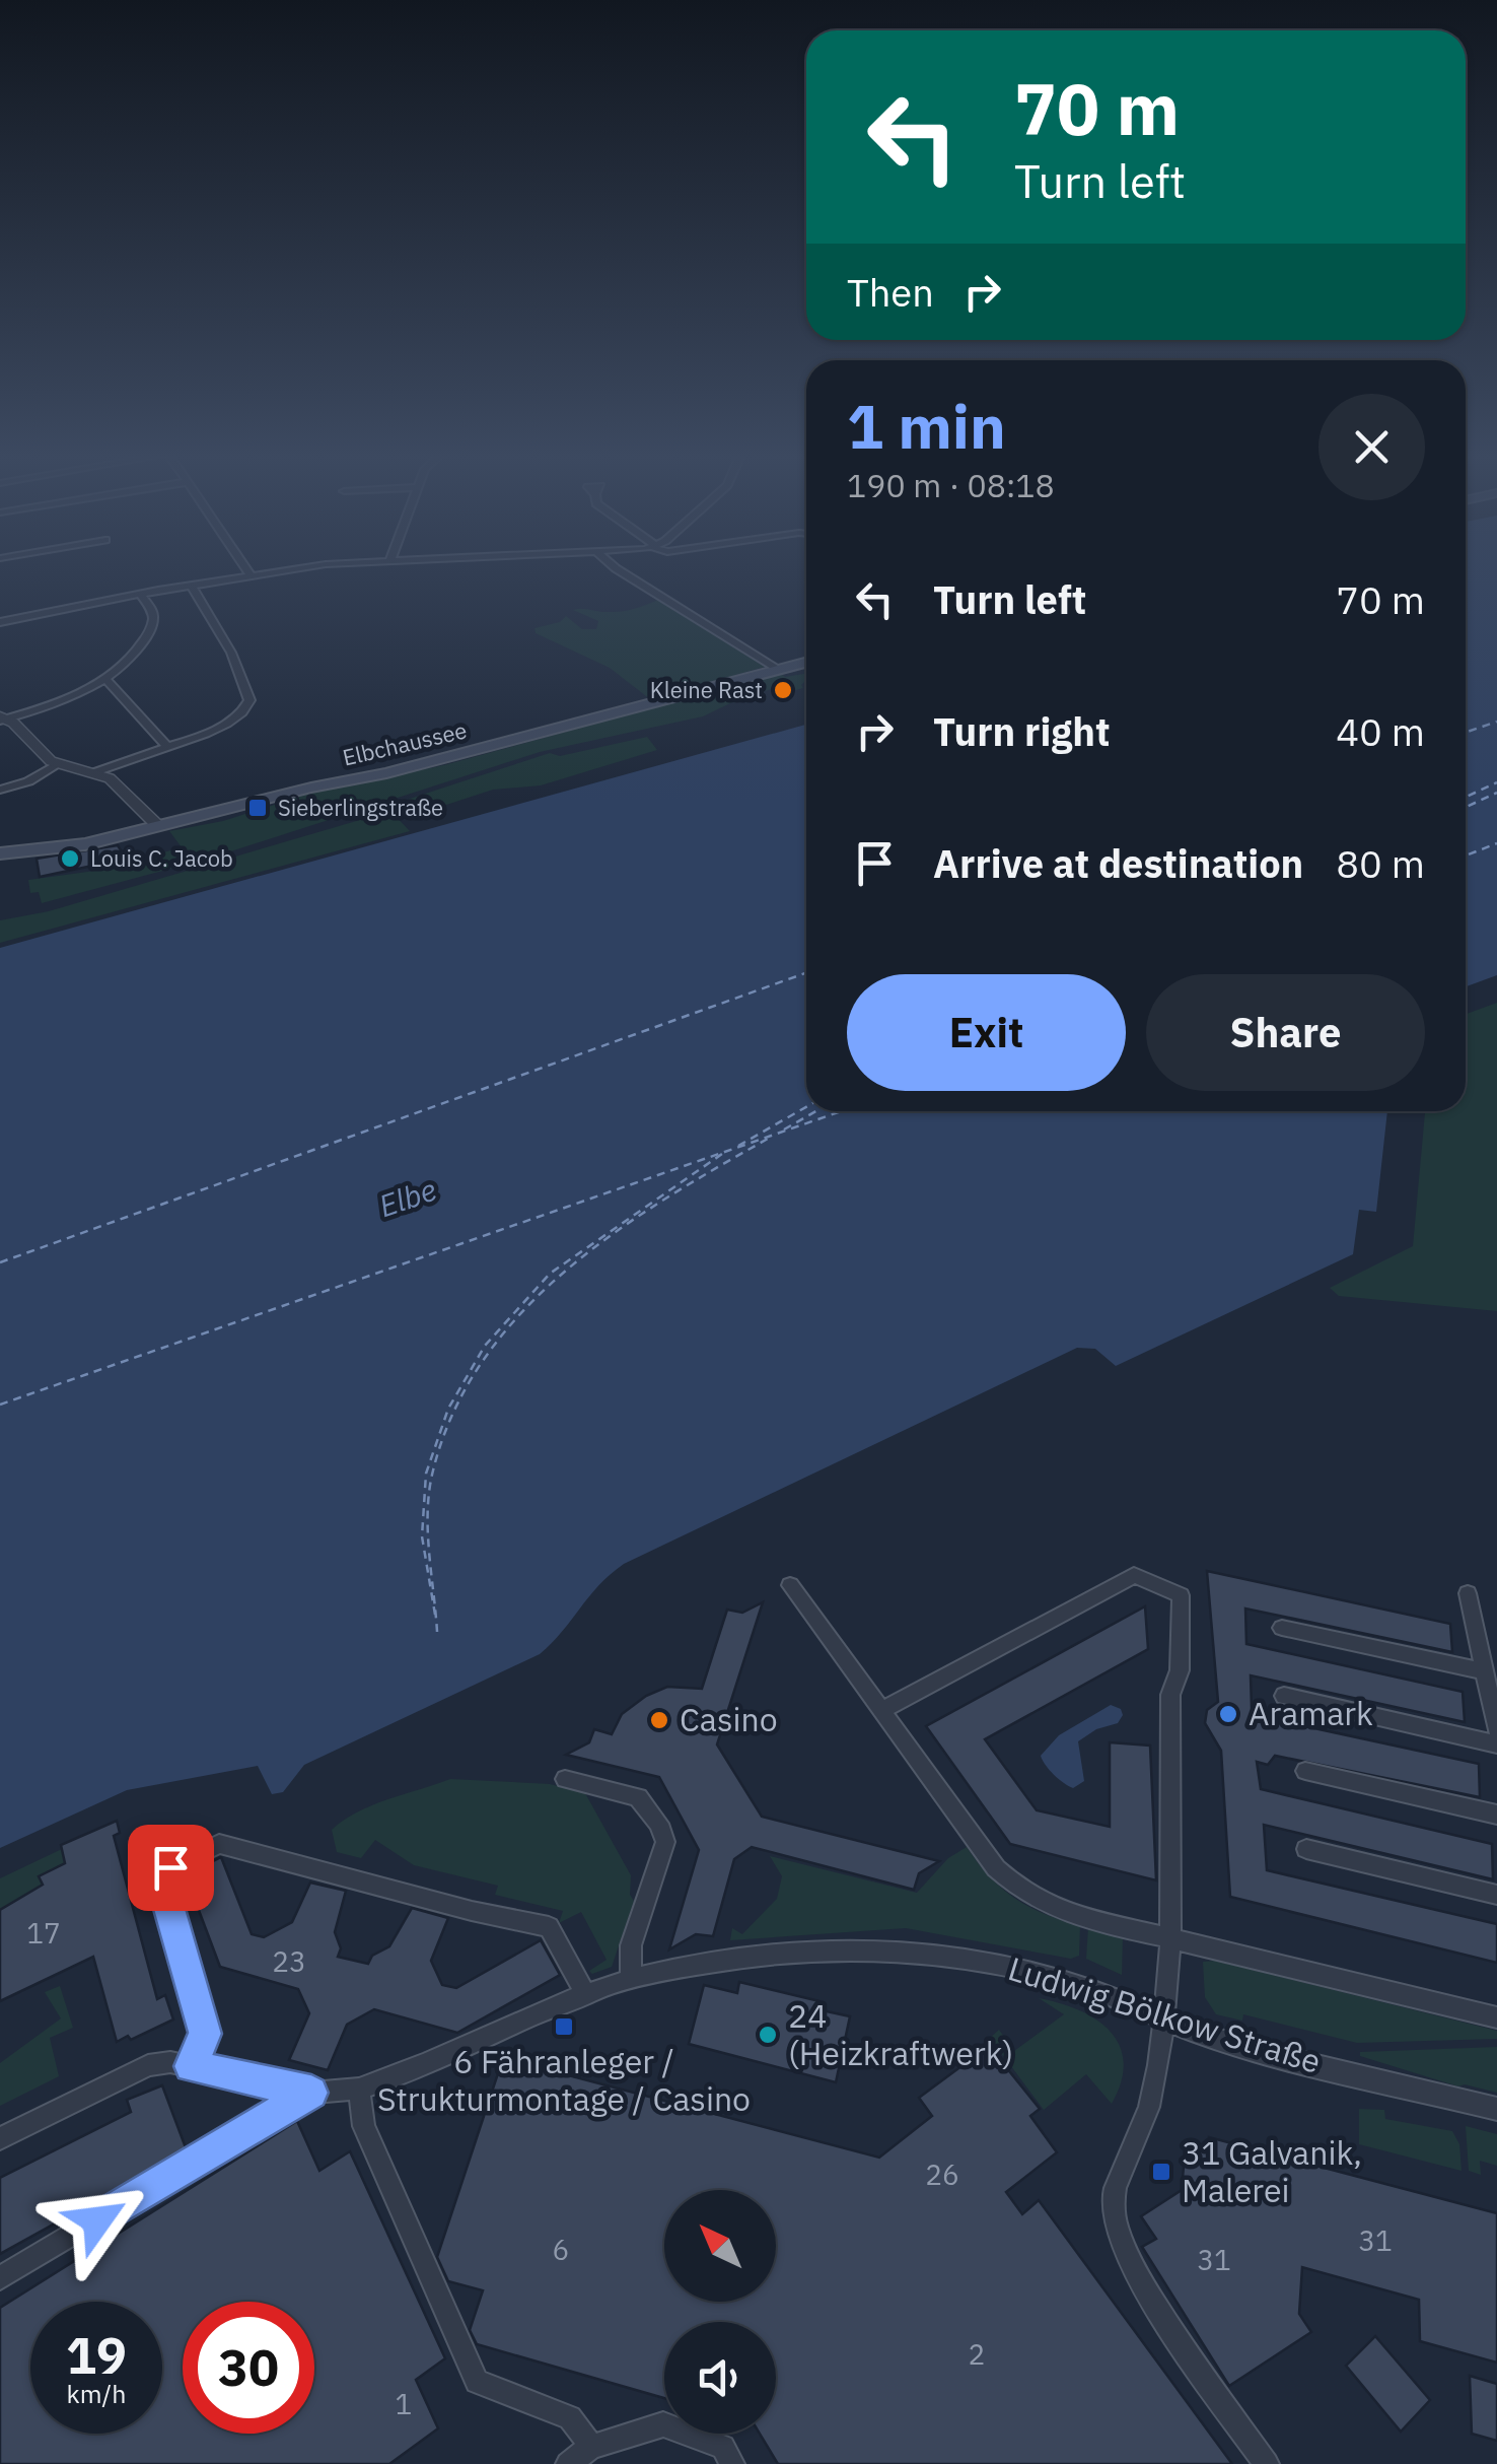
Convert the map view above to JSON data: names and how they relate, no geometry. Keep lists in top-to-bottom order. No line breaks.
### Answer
{"streets":{"main road":["Elbchaussee"],"street":["Ludwig Bölkow Straße"]},"water":["Elbe"],"places":{"other":["Kleine Rast","Louis C. Jacob","Aramark","Casino","24 (Heizkraftwerk)"],"transit":["Sieberlingstraße","6 Fähranleger / Strukturmontage / Casino","31 Galvanik, Malerei"]},"house_numbers":["17","23","26","31","6","31","2","1"],"north":"top left","page":{"turn":["70 m","Turn left"],"then":"Then","heading":["1 min","190 m · 08:18"],"list":[{"name":"Turn left","value":"70 m"},{"name":"Turn right","value":"40 m"},{"name":"Arrive at destination","value":"80 m"}],"buttons":["Exit","Share"],"speed":"19 km/h","limit":"30"}}
